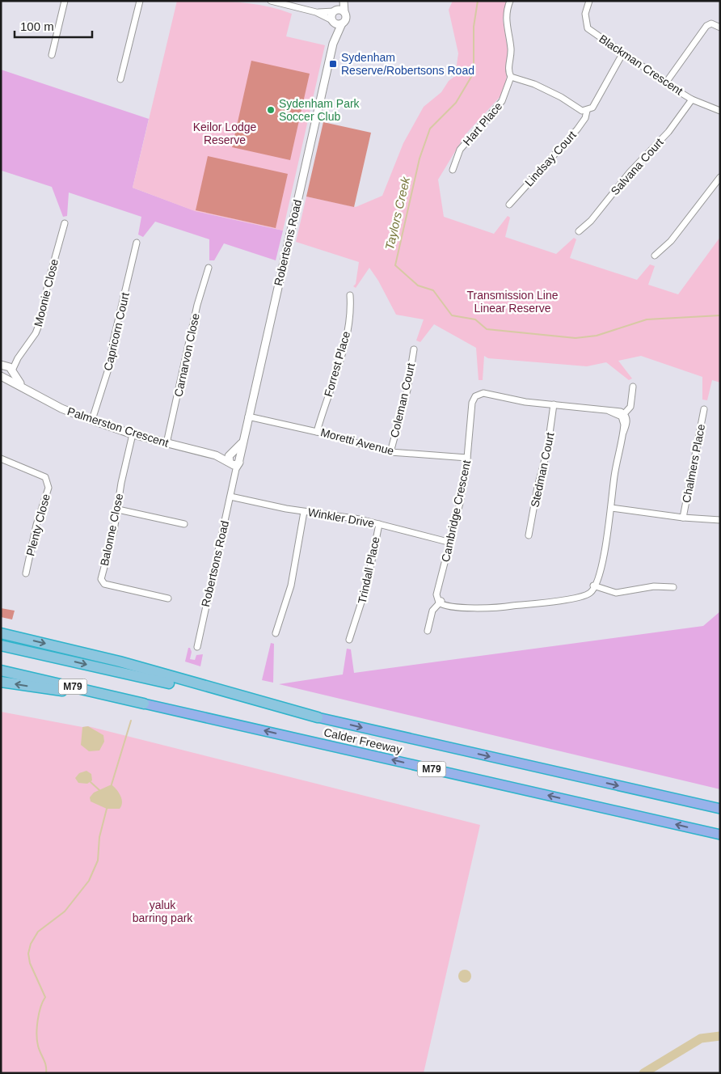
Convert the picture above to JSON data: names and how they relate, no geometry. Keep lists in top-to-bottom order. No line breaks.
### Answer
{"streets":{"highway":["M79","Calder Freeway"],"street":["Blackman Crescent","Hart Place","Lindsay Court","Salvana Court","Robertsons Road","Moonie Close","Capricorn Court","Carnarvon Close","Forrest Place","Coleman Court","Palmerston Crescent","Moretti Avenue","Chalmers Place","Stedman Court","Cambridge Crescent","Winkler Drive","Plenty Close","Balonne Close","Trindall Place"]},"crossings":[["Blackman Crescent","Lindsay Court"],["Blackman Crescent","Salvana Court"],["Robertsons Road","Palmerston Crescent"],["Robertsons Road","Moretti Avenue"],["Robertsons Road","Winkler Drive"],["Moonie Close","Palmerston Crescent"],["Capricorn Court","Palmerston Crescent"],["Carnarvon Close","Palmerston Crescent"],["Forrest Place","Moretti Avenue"],["Coleman Court","Moretti Avenue"],["Palmerston Crescent","Balonne Close"],["Moretti Avenue","Cambridge Crescent"],["Stedman Court","Cambridge Crescent"],["Cambridge Crescent","Winkler Drive"],["Winkler Drive","Trindall Place"]],"water":["Taylors Creek"],"parks":["Keilor Lodge Reserve","Transmission Line Linear Reserve","yaluk barring park"],"places":{"transit":["Sydenham Reserve/Robertsons Road"],"other":["Sydenham Park Soccer Club"]},"scale_bar":"100 m"}
